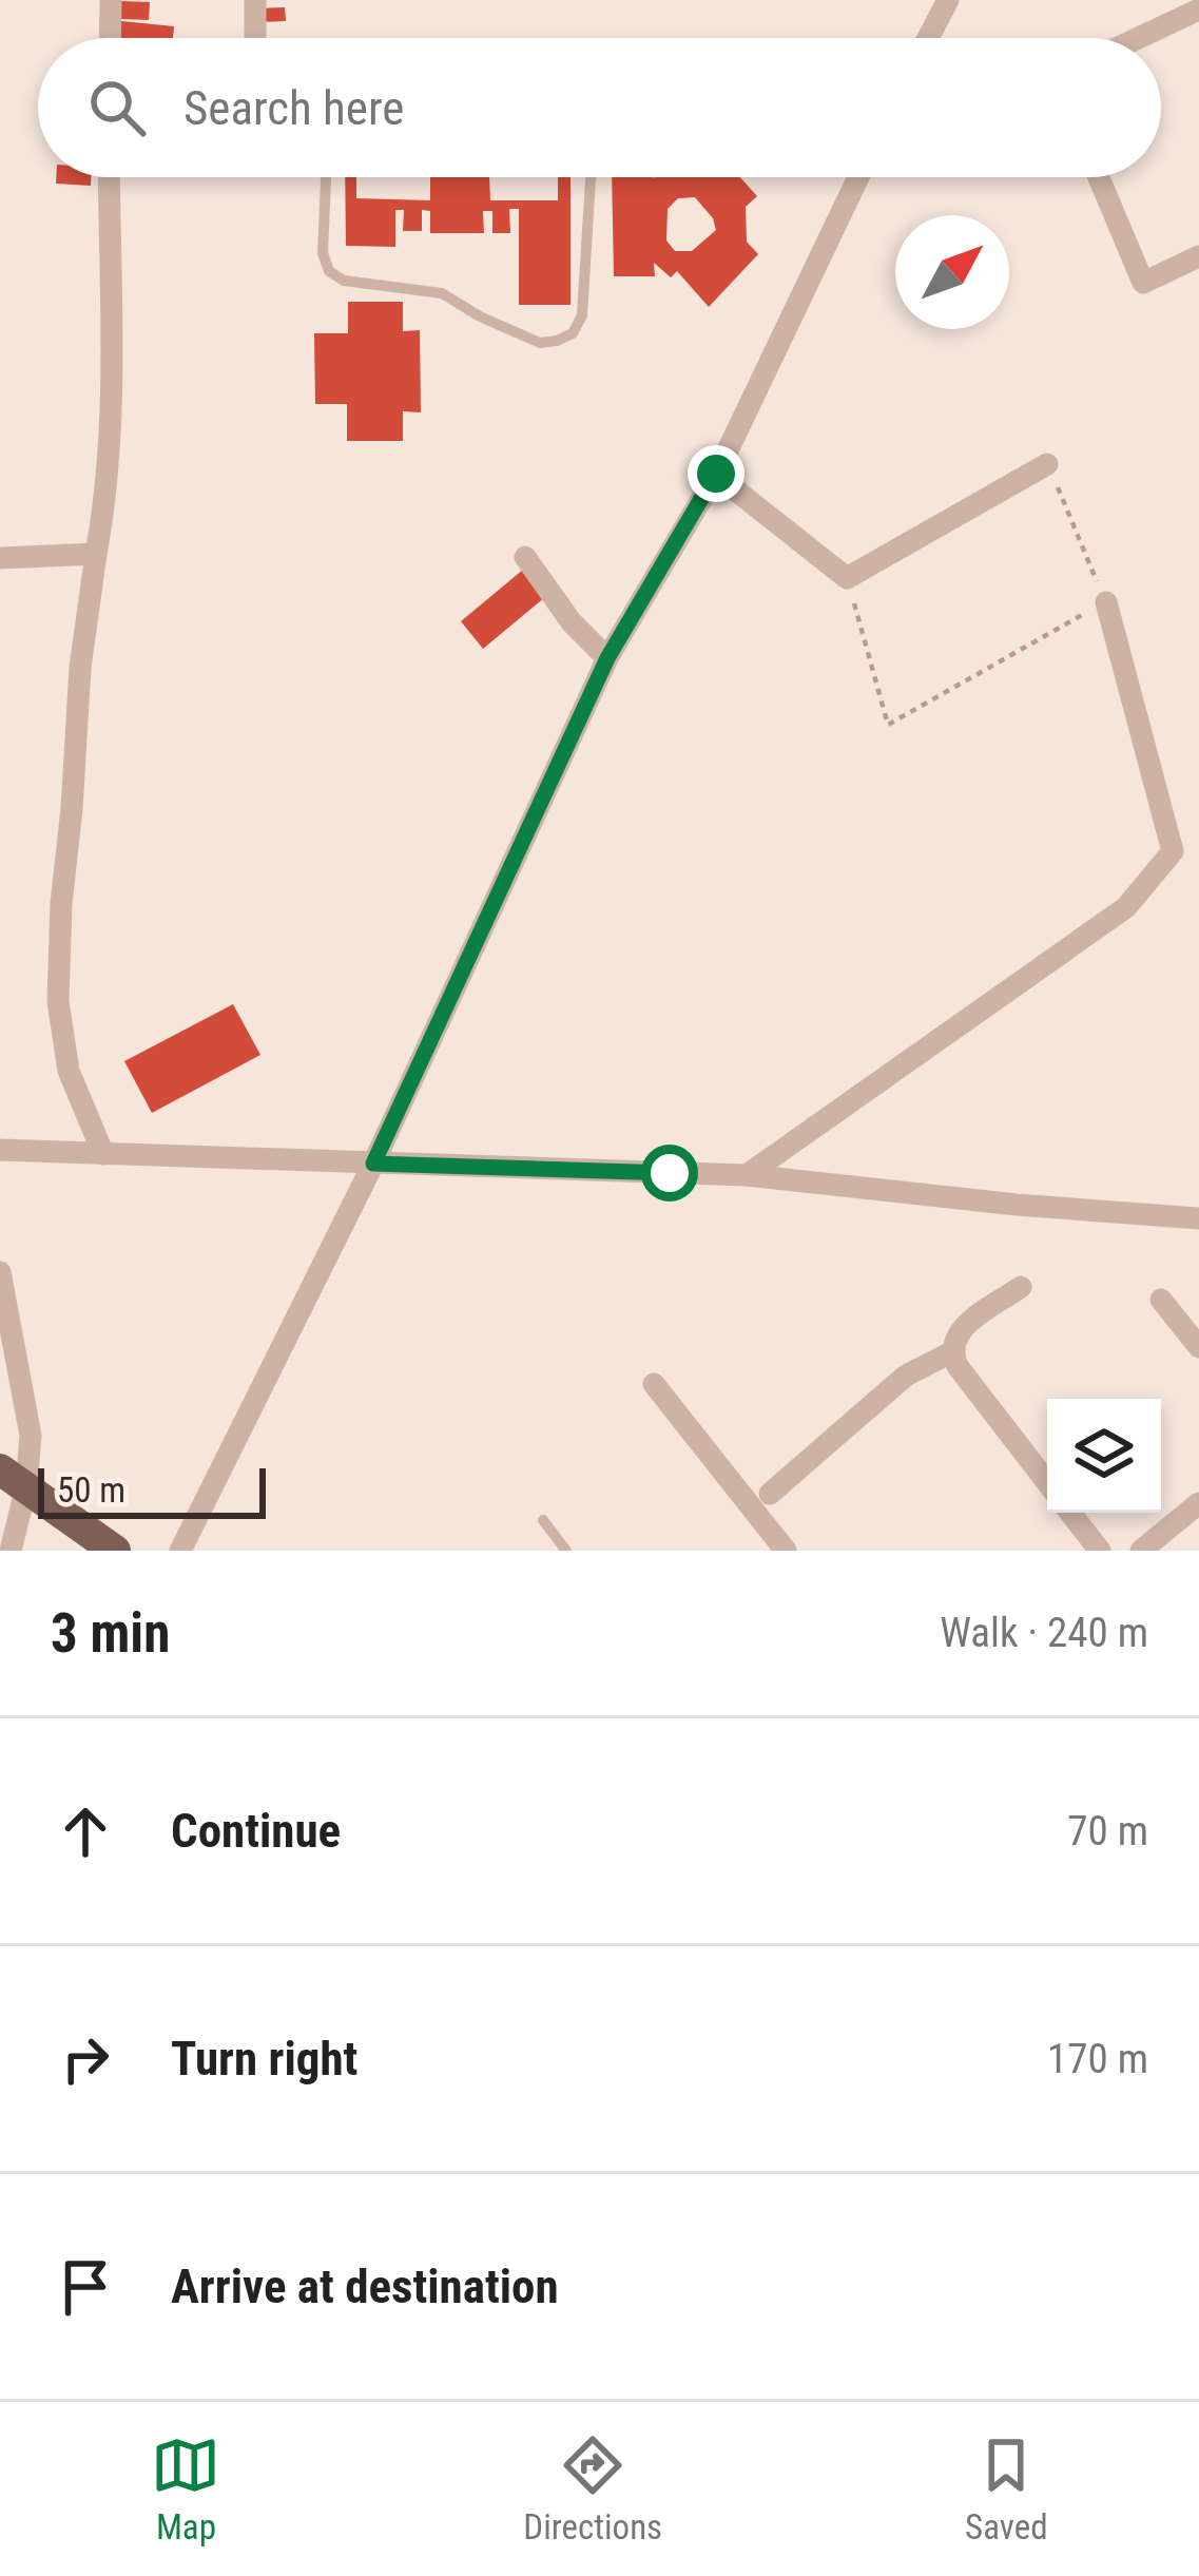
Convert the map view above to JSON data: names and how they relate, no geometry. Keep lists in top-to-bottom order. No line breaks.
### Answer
{"scale_bar":"50 m","north":"top right","page":{"search":"Search here","scale":"50 m","heading":["3 min","Walk · 240 m"],"list":[["Continue","70 m"],["Turn right","170 m"],"Arrive at destination"],"nav":["Map","Directions","Saved"]}}
